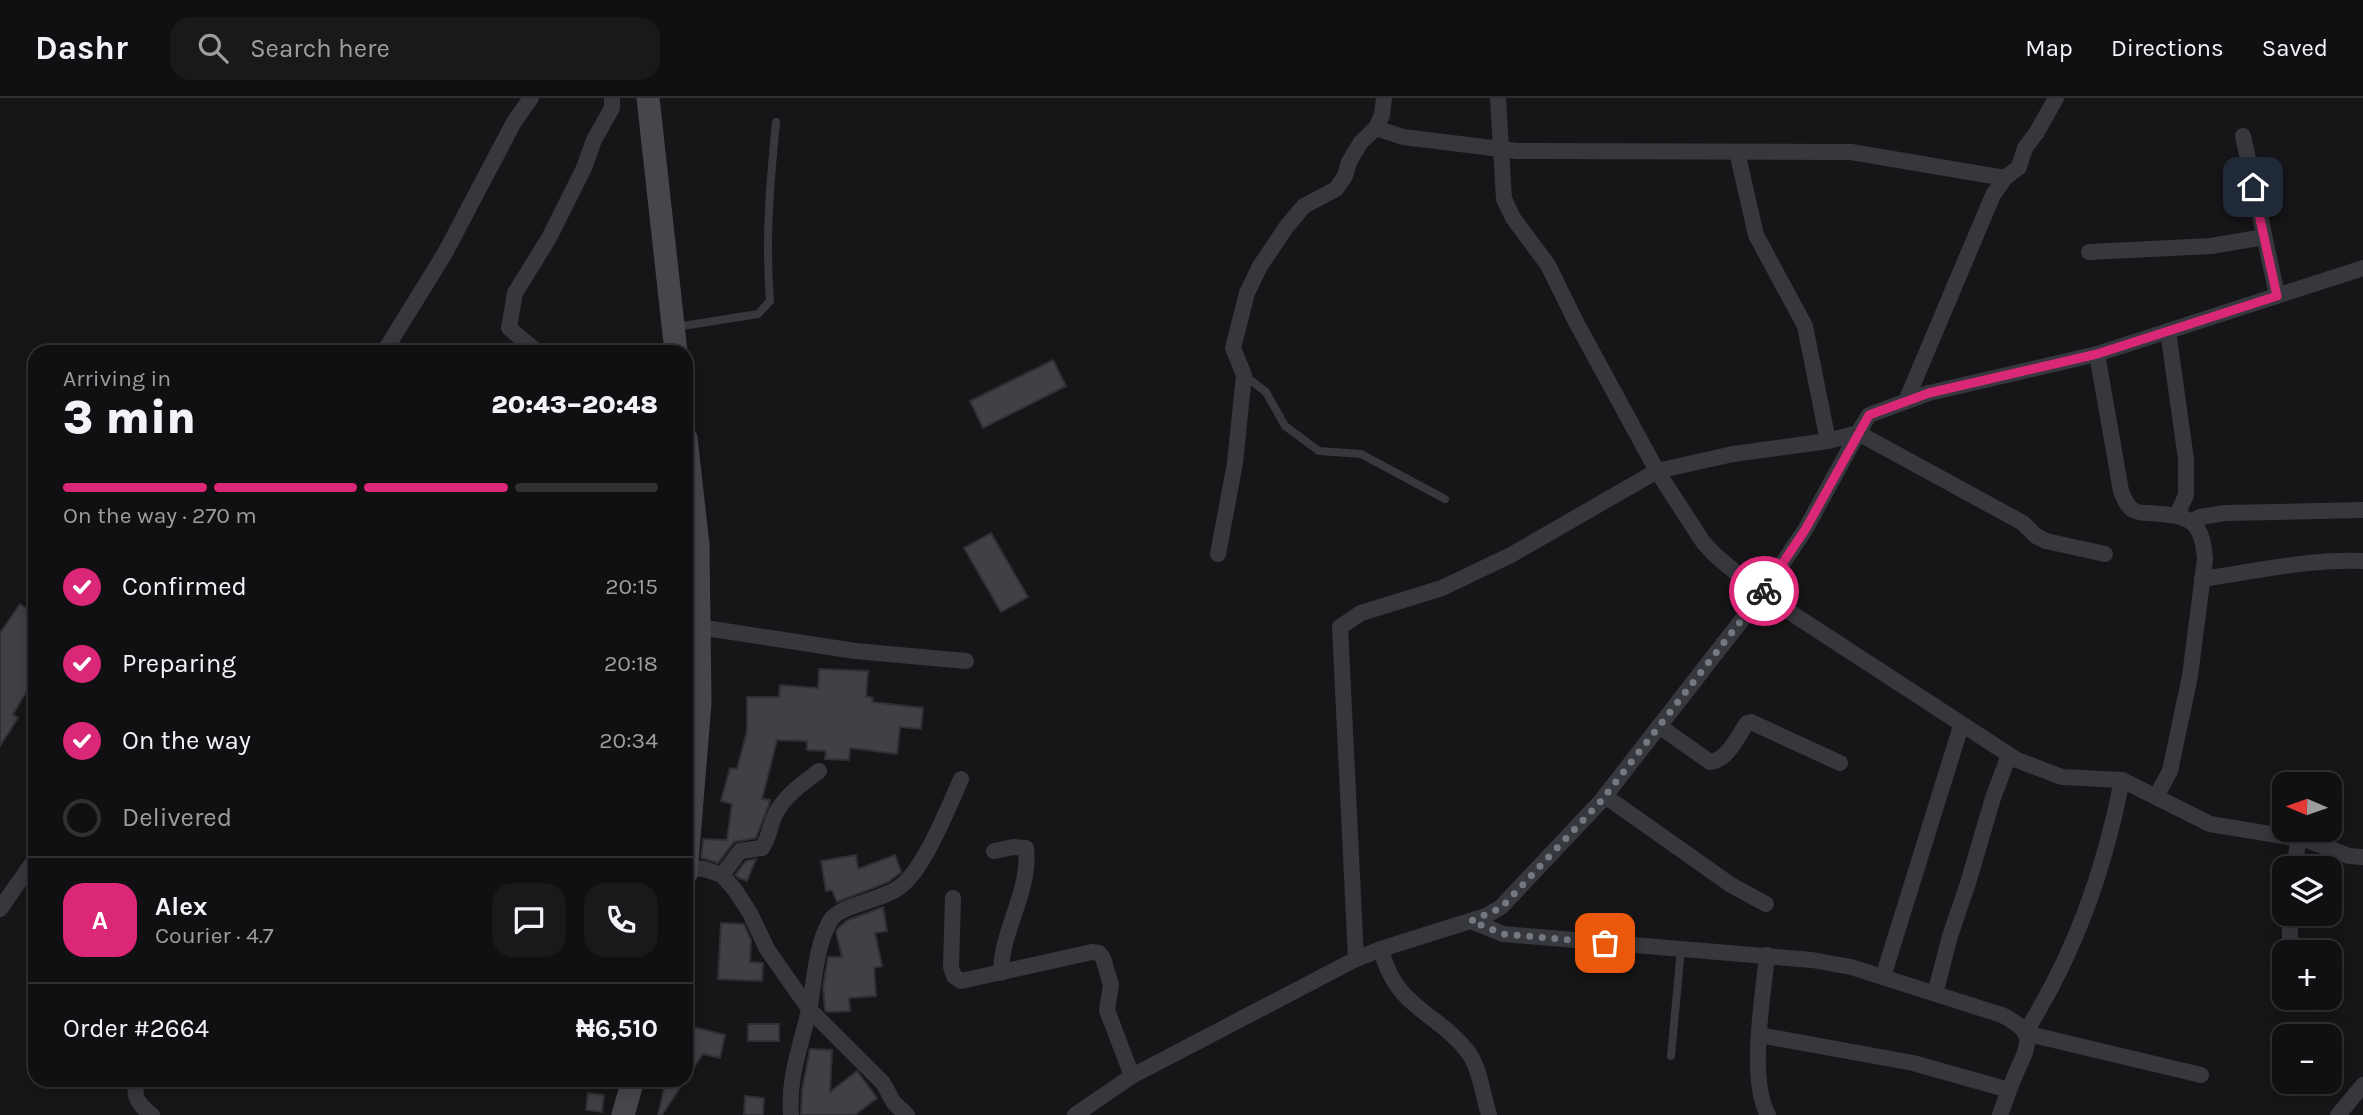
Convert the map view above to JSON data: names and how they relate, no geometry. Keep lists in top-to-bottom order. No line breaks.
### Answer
{"north":"left","page":{"header":"Dashr","search":"Search here","nav":["Map","Directions","Saved"],"heading":["3 min","Arriving in","20:43–20:48"],"panel":["Alex","Courier · 4.7","Order #2664","₦6,510"],"bar":"On the way · 270 m","list":[["Confirmed","20:15"],["Preparing","20:18"],["On the way","20:34"],"Delivered"],"map_buttons":["+","−"],"round":"A"}}
